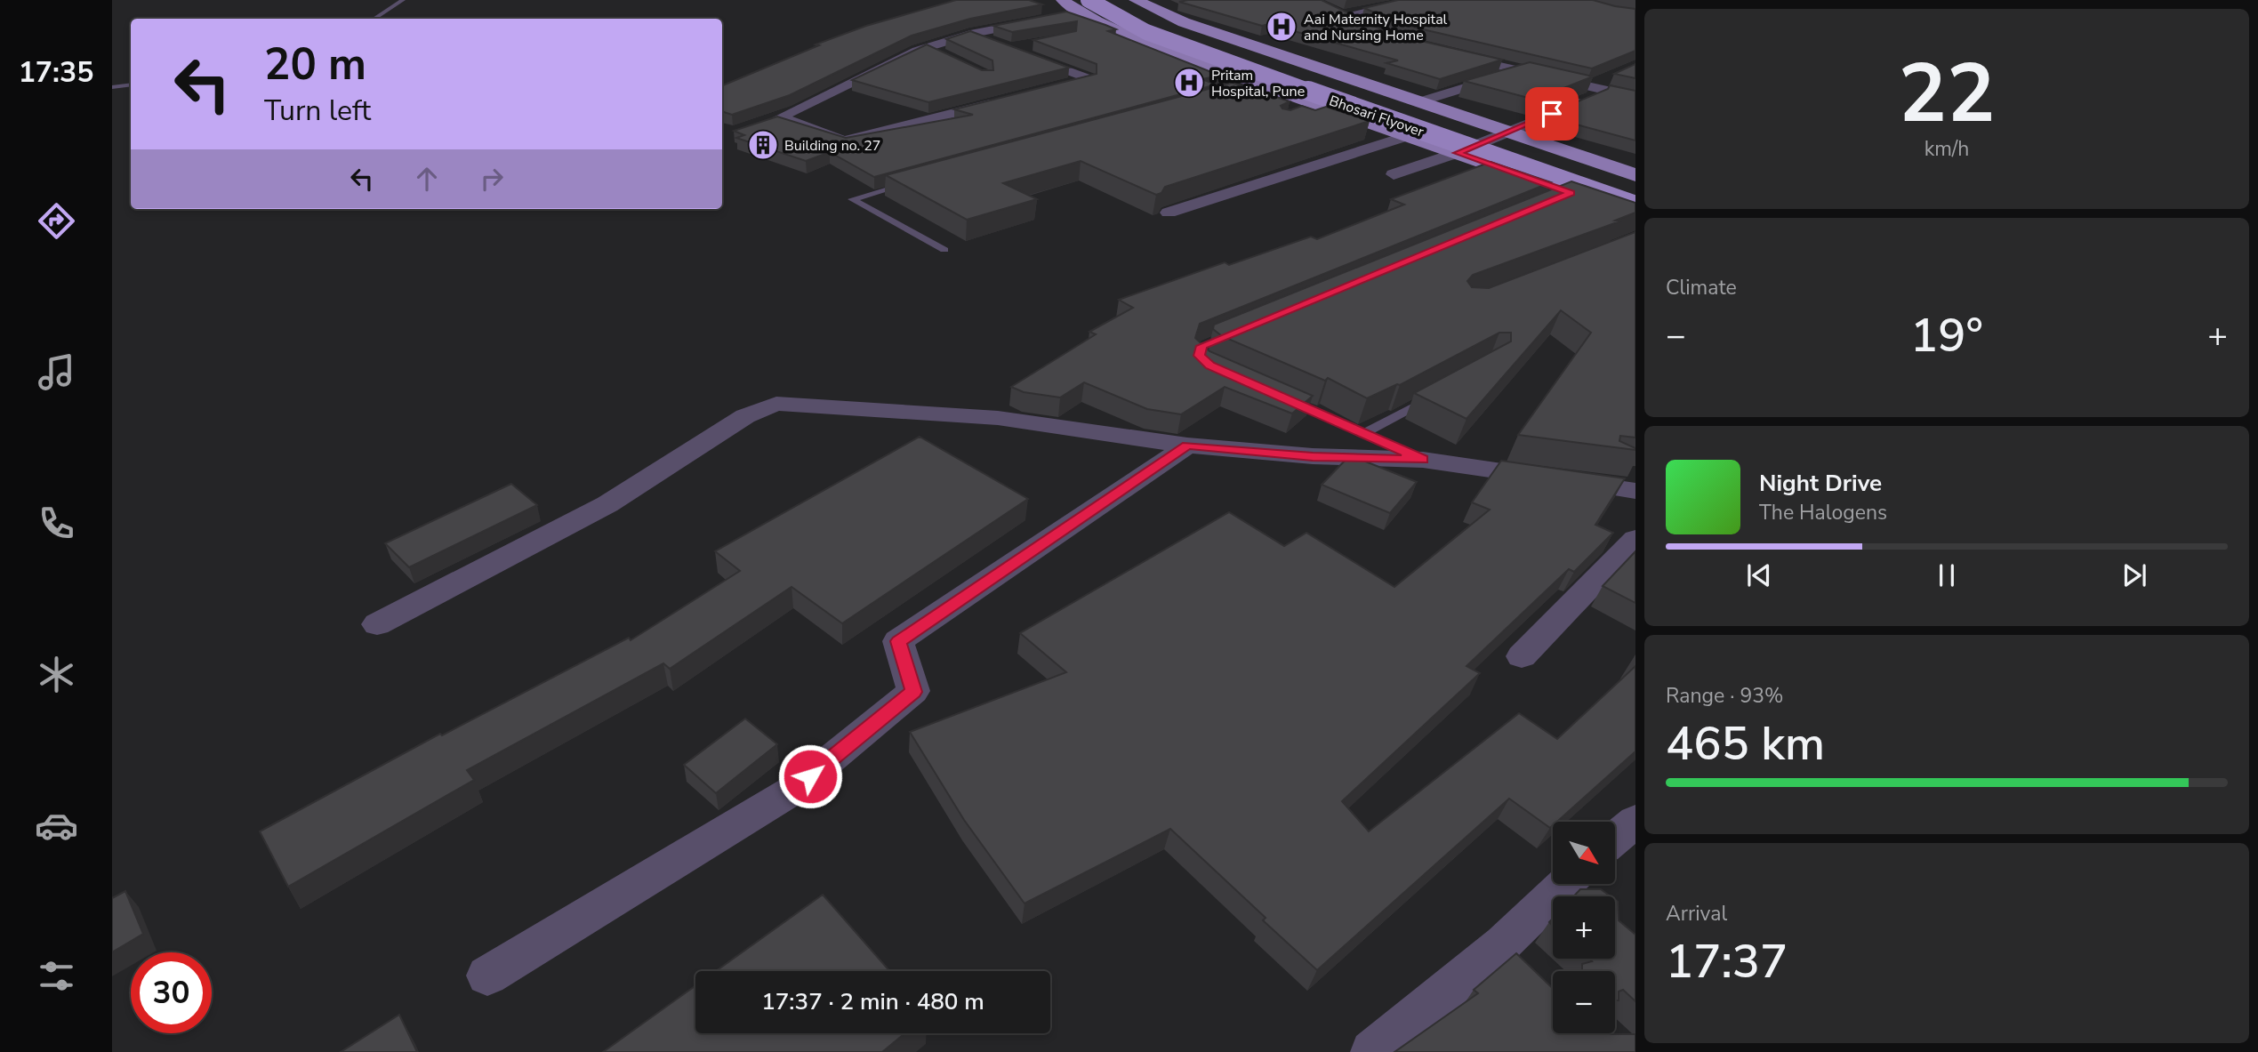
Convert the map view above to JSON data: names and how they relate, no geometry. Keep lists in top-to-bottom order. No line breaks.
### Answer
{"streets":{"highway":["Bhosari Flyover"]},"places":{"hospital":["Aai Maternity Hospital and Nursing Home","Pritam Hospital, Pune"],"building":["Building no. 27"]},"north":"bottom right","page":{"tabs":"17:35","tile":[["22","km/h"],"Climate",["Range · 93%","465 km"],["Arrival","17:37"]],"turn":["20 m","Turn left"],"heat":["−","19°","+"],"song":["Night Drive","The Halogens"],"map_buttons":["+","−"],"limit":"30","trip":"17:37 · 2 min · 480 m"}}
